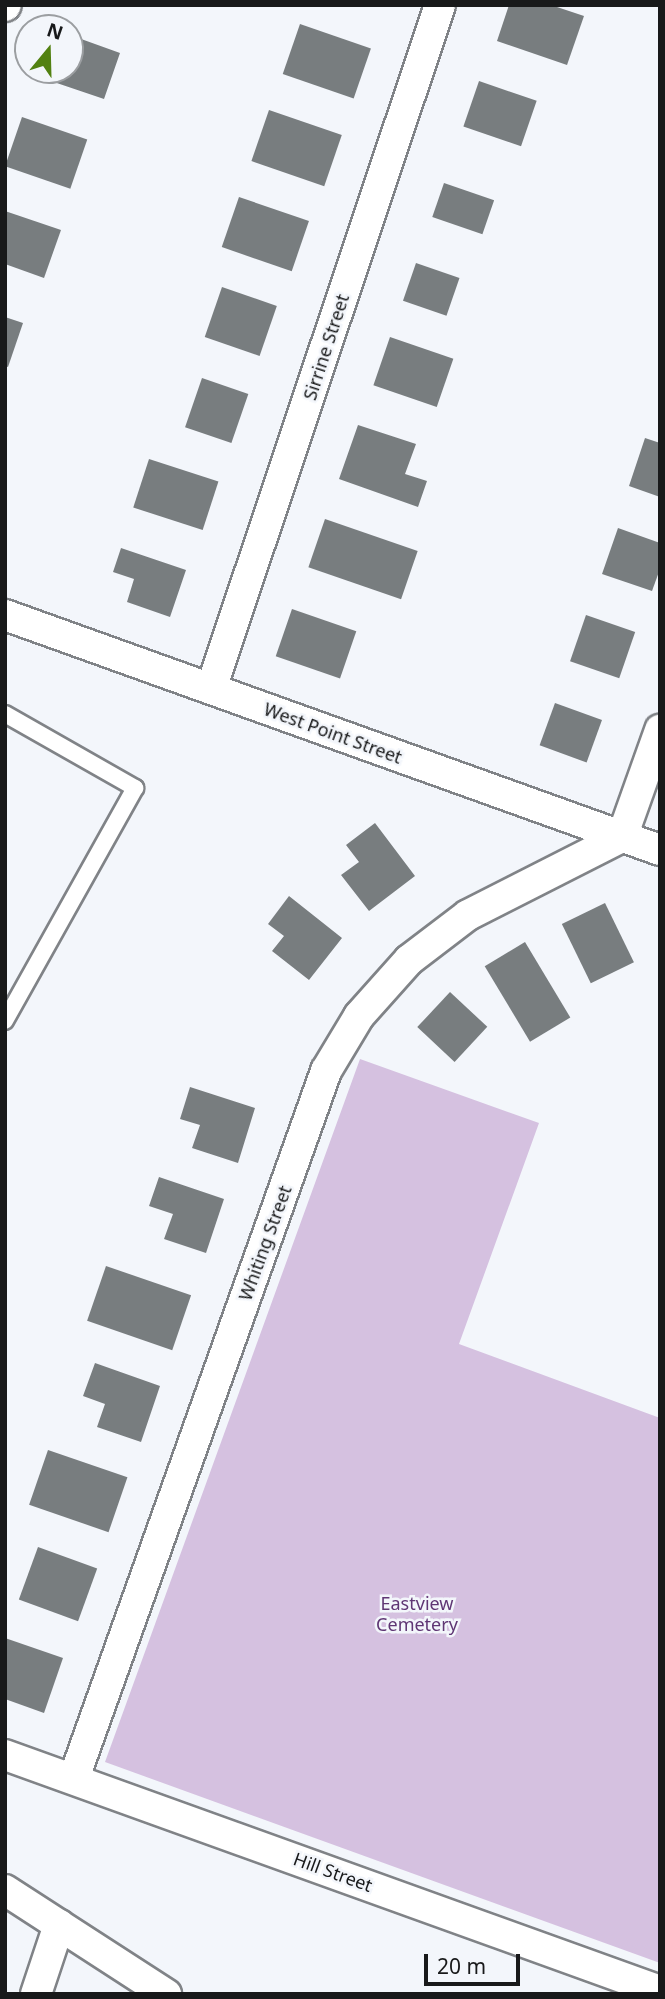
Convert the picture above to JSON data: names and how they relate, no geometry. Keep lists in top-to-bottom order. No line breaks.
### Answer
{"streets":{"street":["Sirrine Street","West Point Street","Whiting Street","Hill Street"]},"crossings":[["Sirrine Street","West Point Street"],["West Point Street","Whiting Street"],["Whiting Street","Hill Street"]],"parks":["Eastview Cemetery"],"scale_bar":"20 m","north":"top"}
